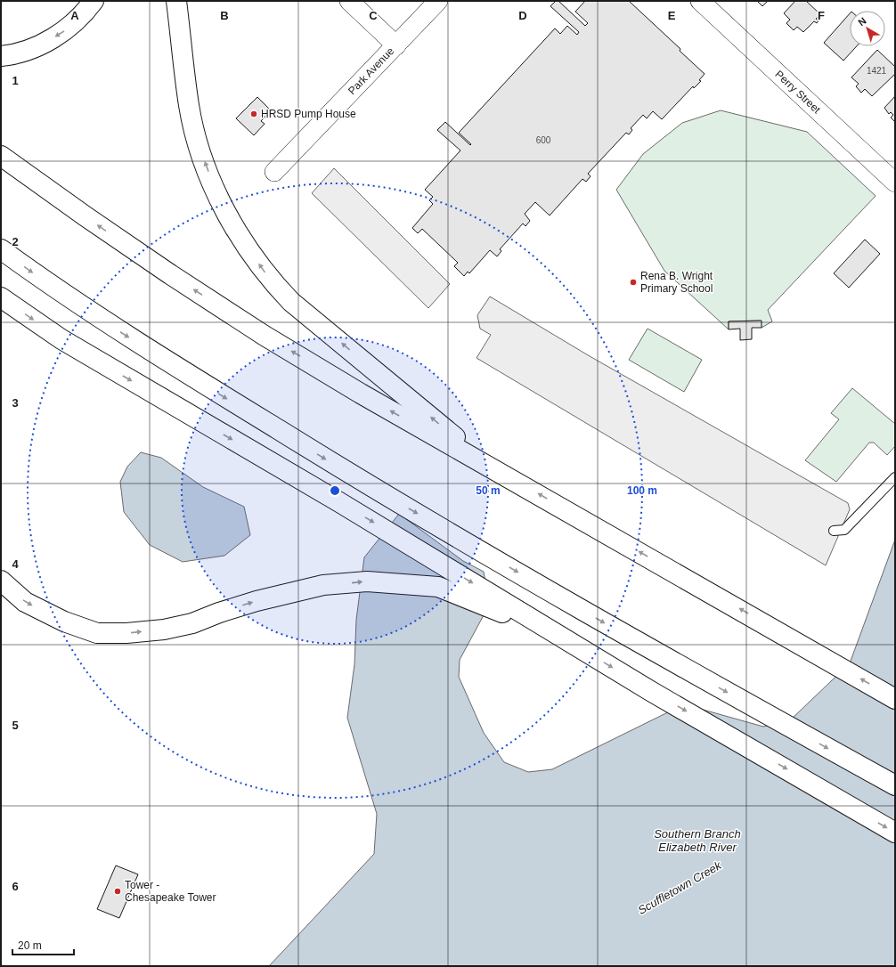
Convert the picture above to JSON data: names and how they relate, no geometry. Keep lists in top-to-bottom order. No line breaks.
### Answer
{"streets":{"street":["Park Avenue","Perry Street"]},"water":["Southern Branch Elizabeth River","Scuffletown Creek"],"places":["HRSD Pump House","Rena B. Wright Primary School","Tower - Chesapeake Tower"],"house_numbers":["1421","600"],"scale_bar":"20 m","north":"top left","grid":{"columns":["A","B","C","D","E","F"],"rows":["1","2","3","4","5","6"]},"rings":["50 m","100 m"]}
